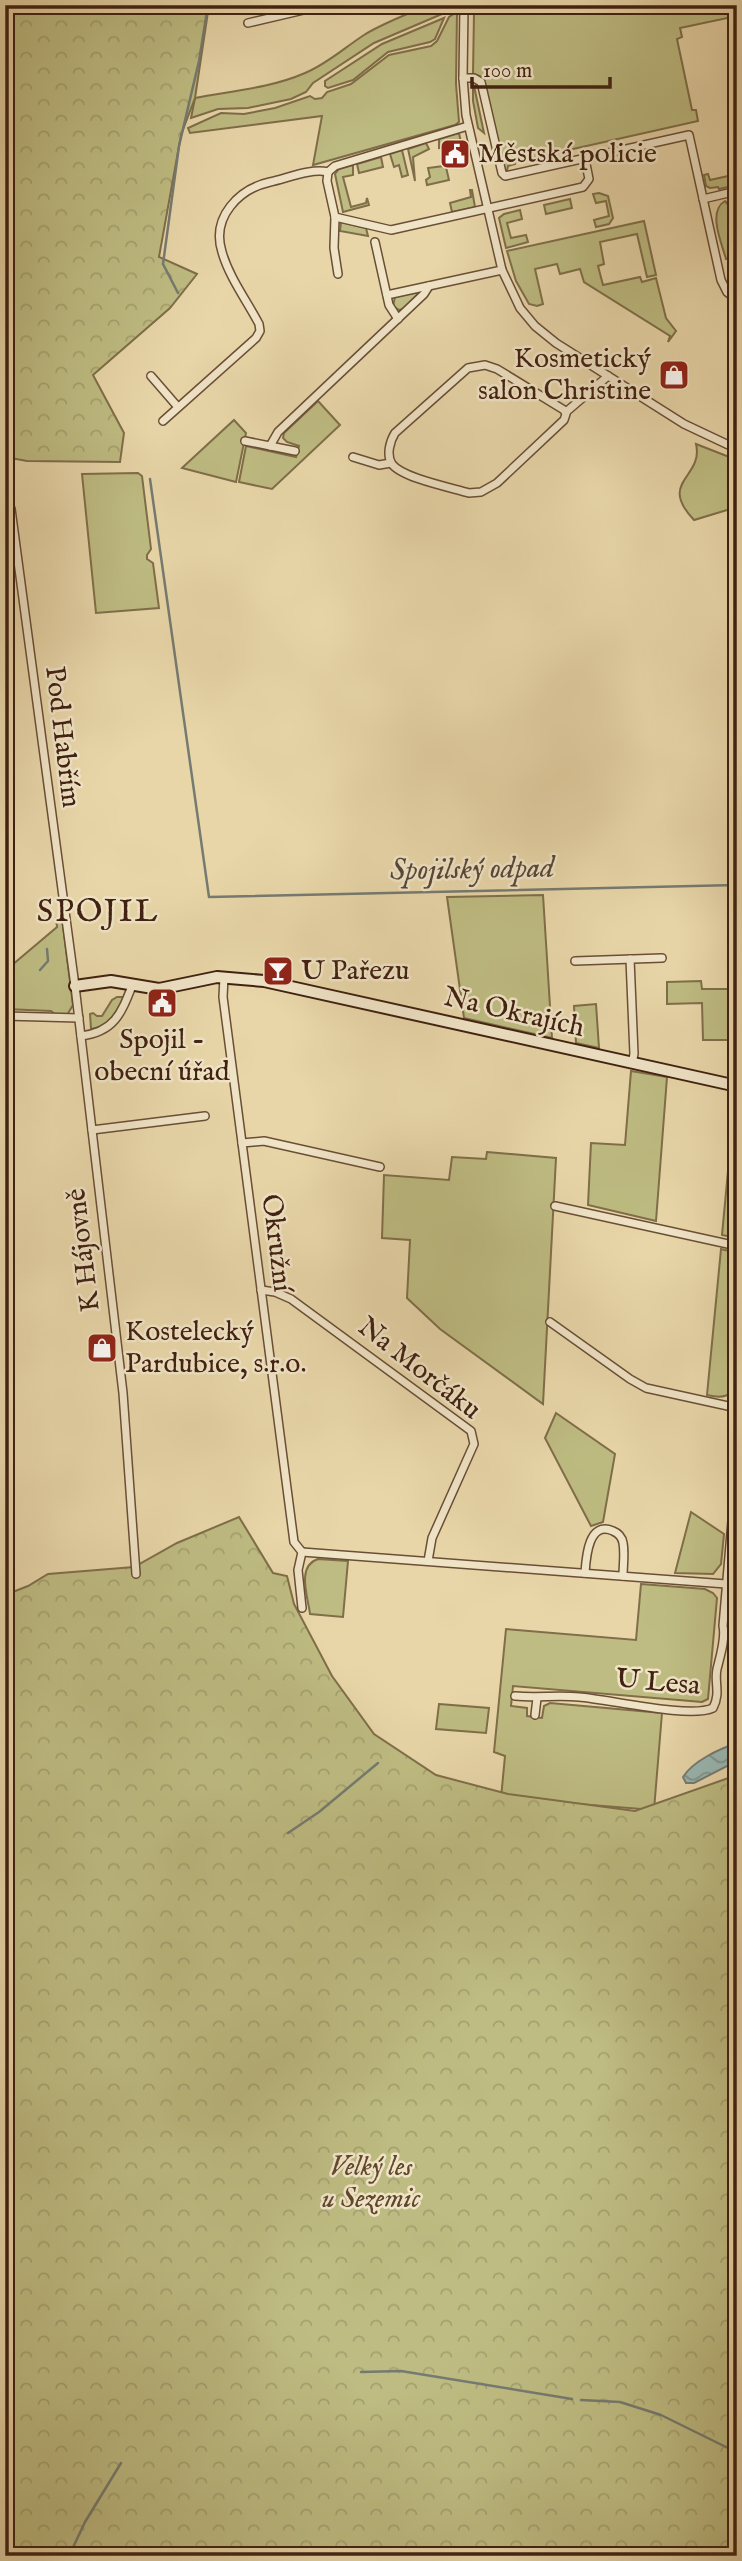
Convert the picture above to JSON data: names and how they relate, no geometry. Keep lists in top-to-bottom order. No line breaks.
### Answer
{"streets":{"street":["Pod Habřím","Na Okrajích","Okružní","K Hájovně","Na Morčáku","U Lesa"]},"crossings":[["Pod Habřím","Na Okrajích"],["Pod Habřím","K Hájovně"],["Na Okrajích","Okružní"],["Na Okrajích","K Hájovně"],["Okružní","Na Morčáku"]],"districts":["SPOJIL"],"water":["Spojilský odpad"],"parks":["Velký les u Sezemic"],"places":{"public building":["Městská policie","Spojil - obecní úřad"],"shop":["Kosmetický salon Christine","Kostelecký Pardubice, s.r.o."],"bar":["U Pařezu"]},"scale_bar":"100 m"}
